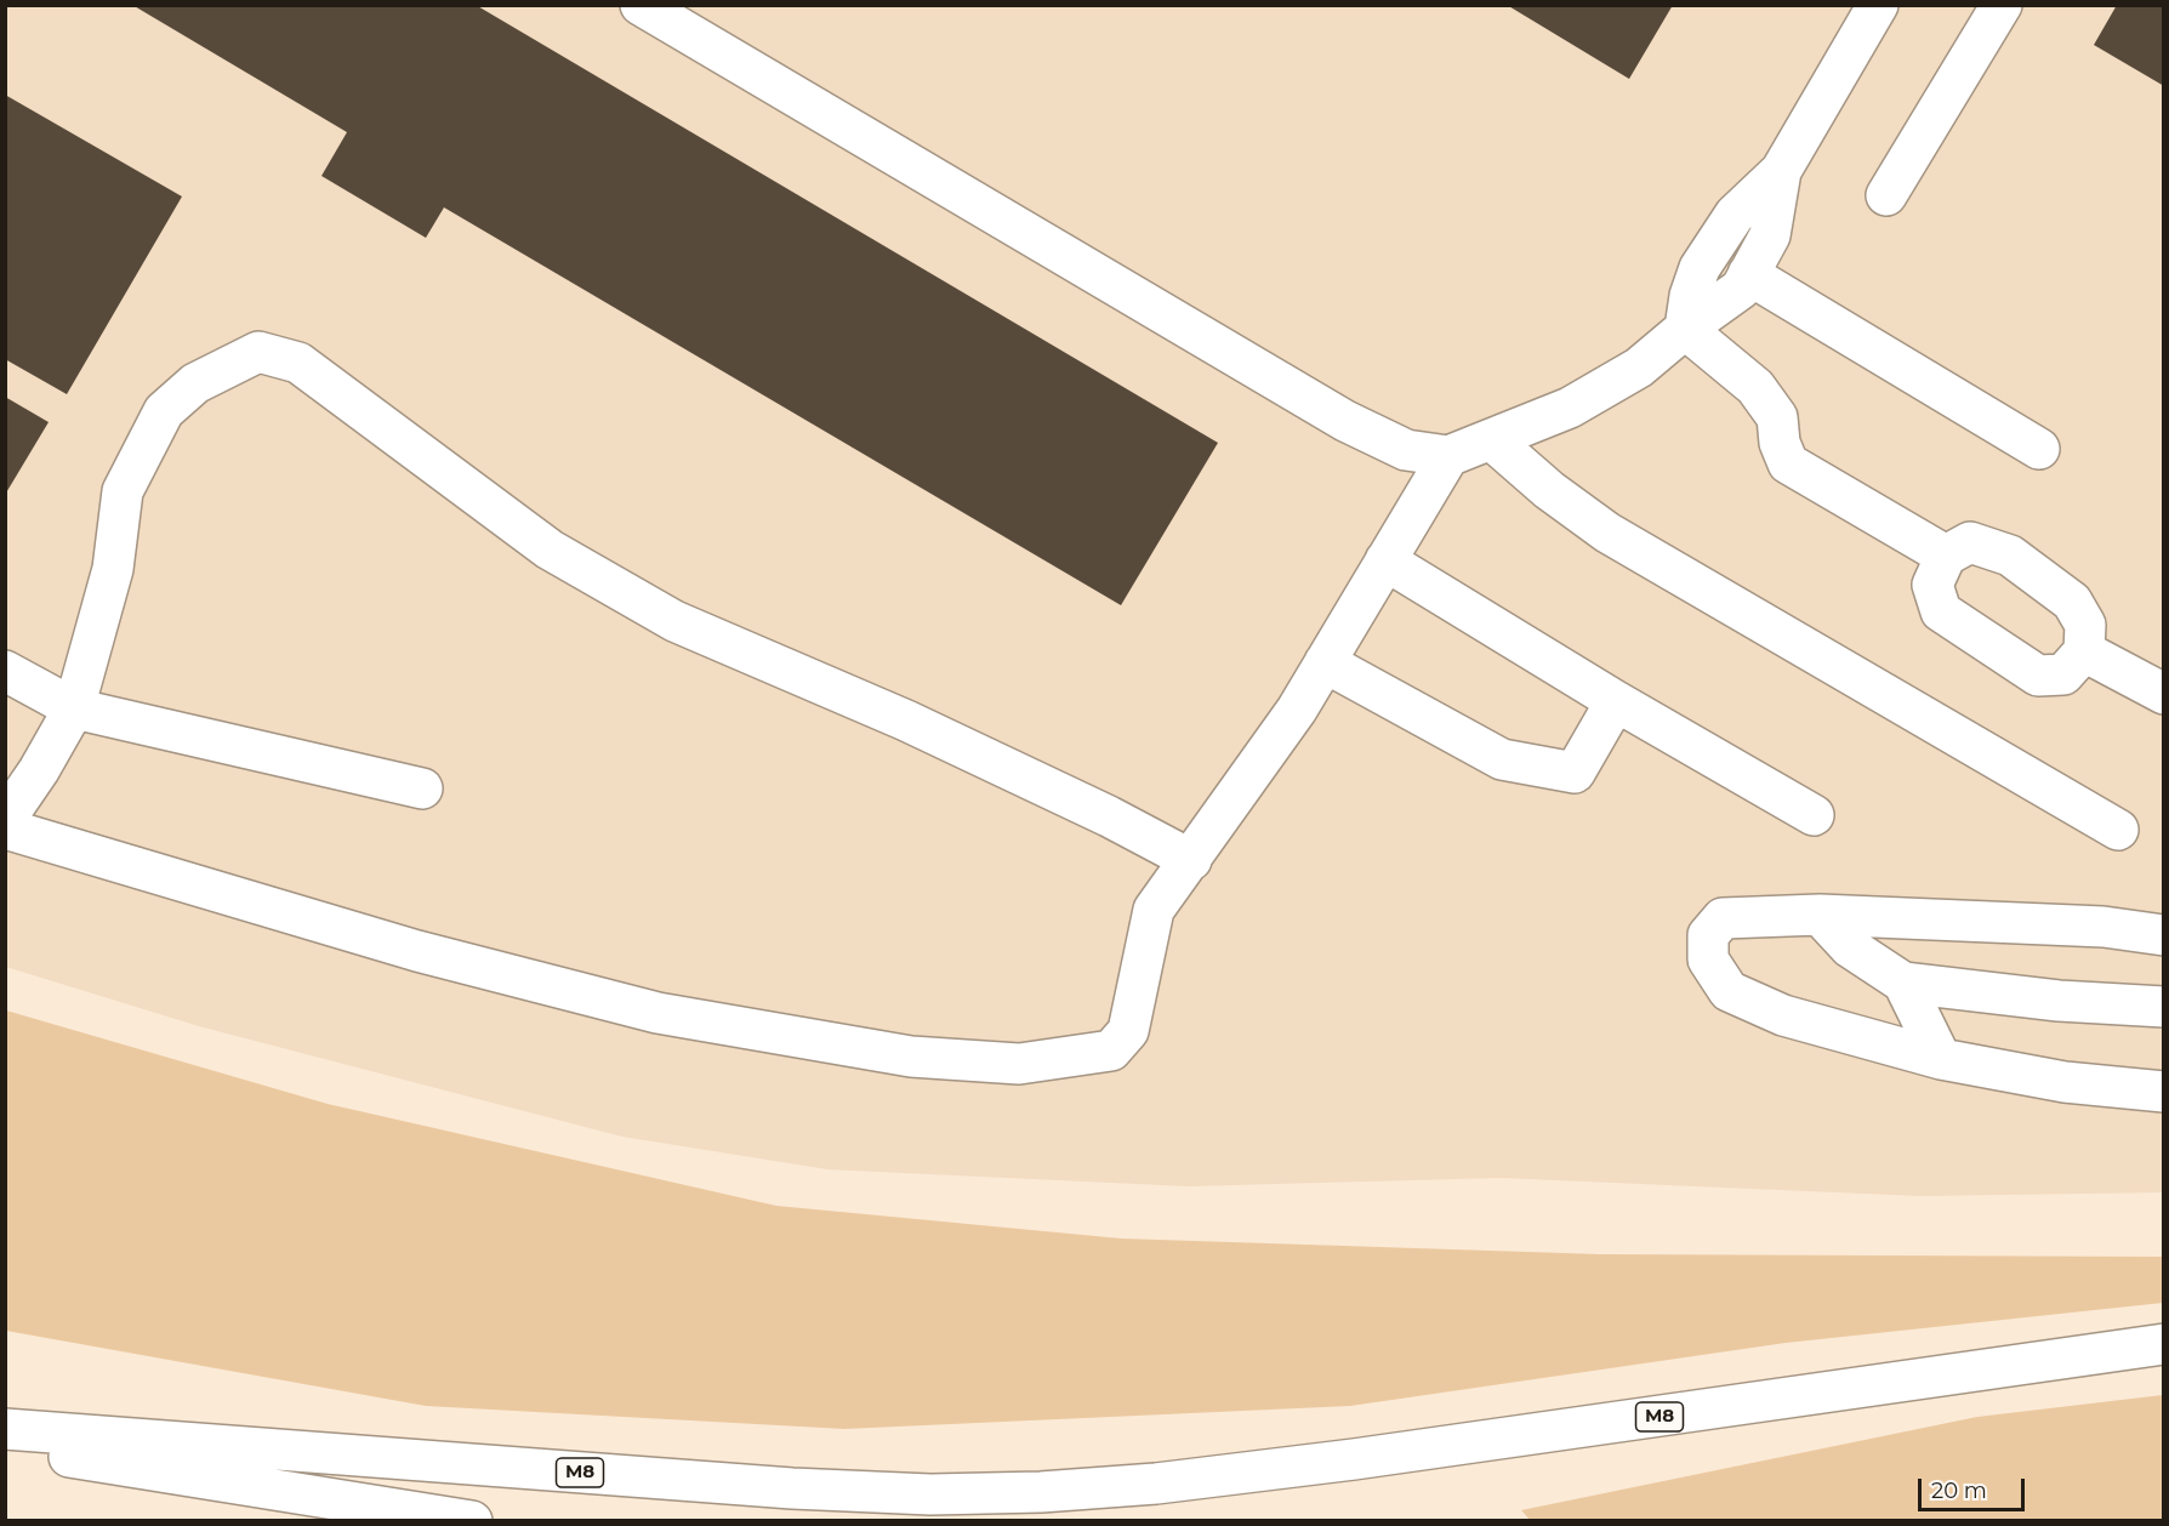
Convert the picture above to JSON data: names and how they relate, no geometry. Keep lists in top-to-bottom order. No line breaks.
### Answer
{"streets":{"main road":["M8"]},"scale_bar":"20 m"}
